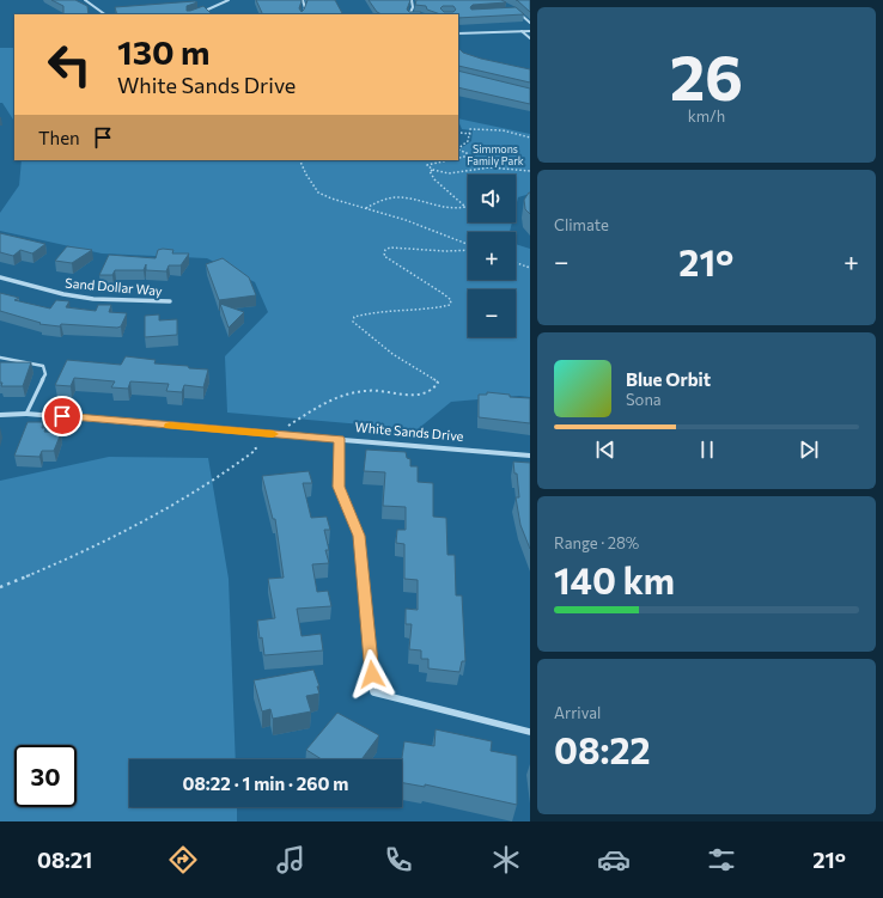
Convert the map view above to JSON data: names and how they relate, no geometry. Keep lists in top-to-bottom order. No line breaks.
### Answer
{"streets":{"street":["Sand Dollar Way","White Sands Drive"]},"parks":["Simmons Family Park"],"page":{"tile":[["26","km/h"],"Climate",["Range · 28%","140 km"],["Arrival","08:22"]],"turn":["130 m","White Sands Drive"],"then":"Then","map_buttons":["+","−"],"heat":["−","21°","+"],"song":["Blue Orbit","Sona"],"limit":"30","trip":"08:22 · 1 min · 260 m","tabs":["08:21","21°"]}}
